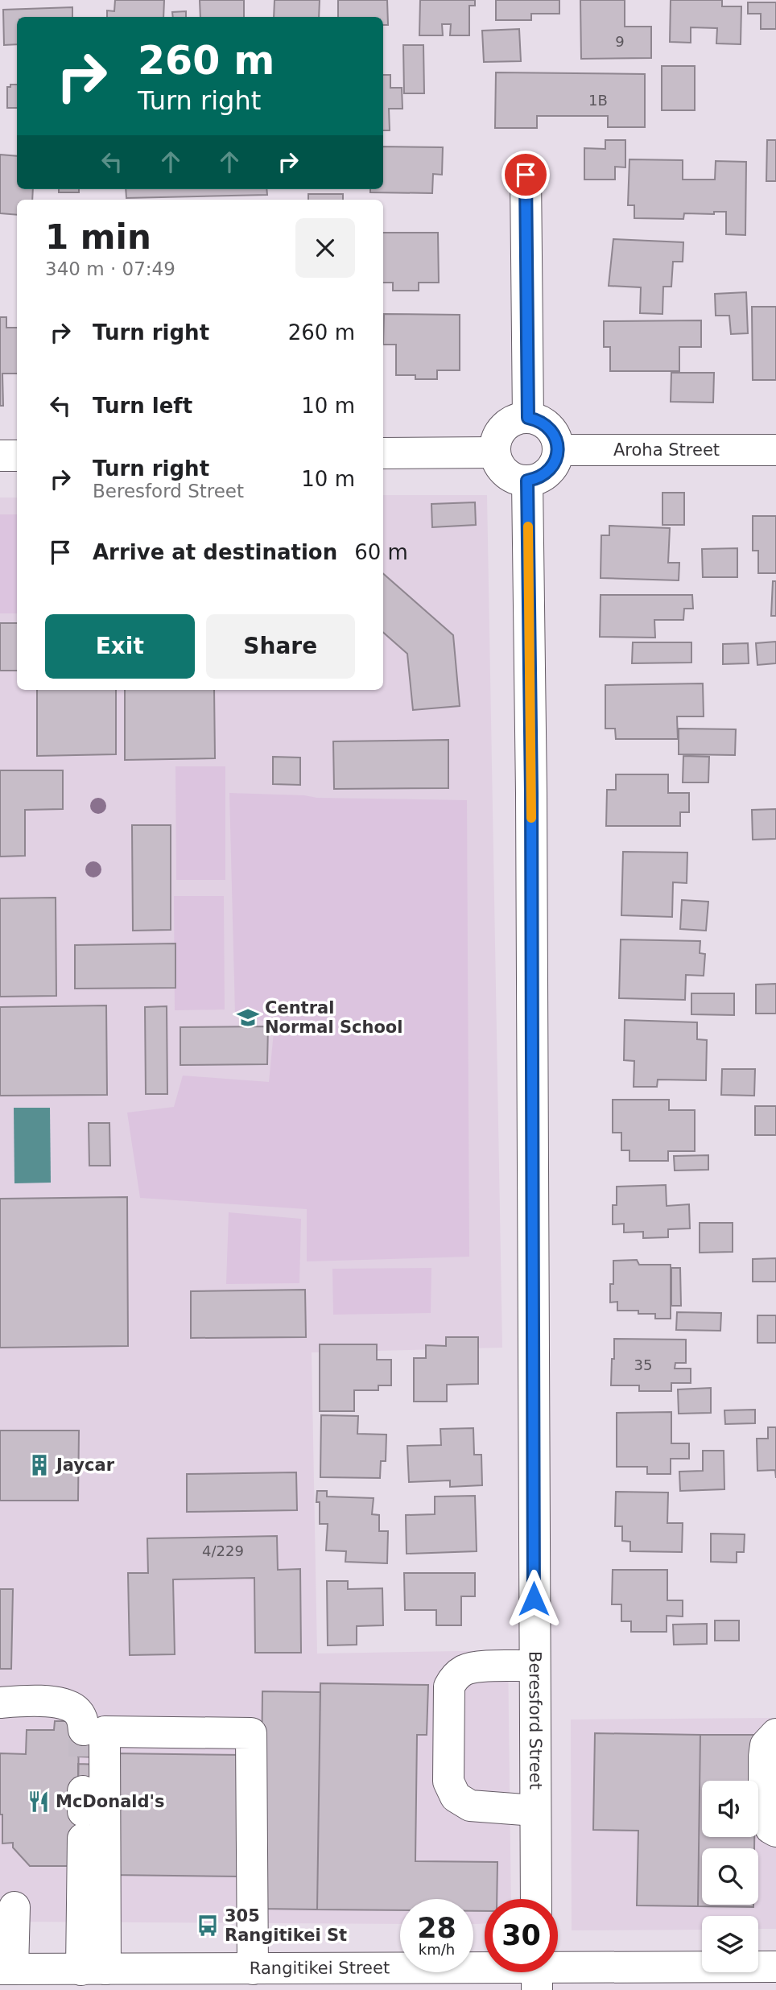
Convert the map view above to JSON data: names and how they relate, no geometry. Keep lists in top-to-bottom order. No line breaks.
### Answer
{"streets":{"main road":["Aroha Street","Beresford Street","Rangitikei Street"]},"crossings":[["Aroha Street","Beresford Street"]],"places":{"school or university":["Central Normal School"],"building":["Jaycar"],"restaurant":["McDonald's"],"bus stop":["305 Rangitikei St"]},"house_numbers":["9","1B","35","4/229"],"page":{"turn":["260 m","Turn right"],"heading":["1 min","340 m · 07:49"],"list":[{"name":"Turn right","value":"260 m"},{"name":"Turn left","value":"10 m"},{"name":"Turn right","note":"Beresford Street","value":"10 m"},{"name":"Arrive at destination","value":"60 m"}],"buttons":["Exit","Share"],"speed":"28 km/h","limit":"30"}}
